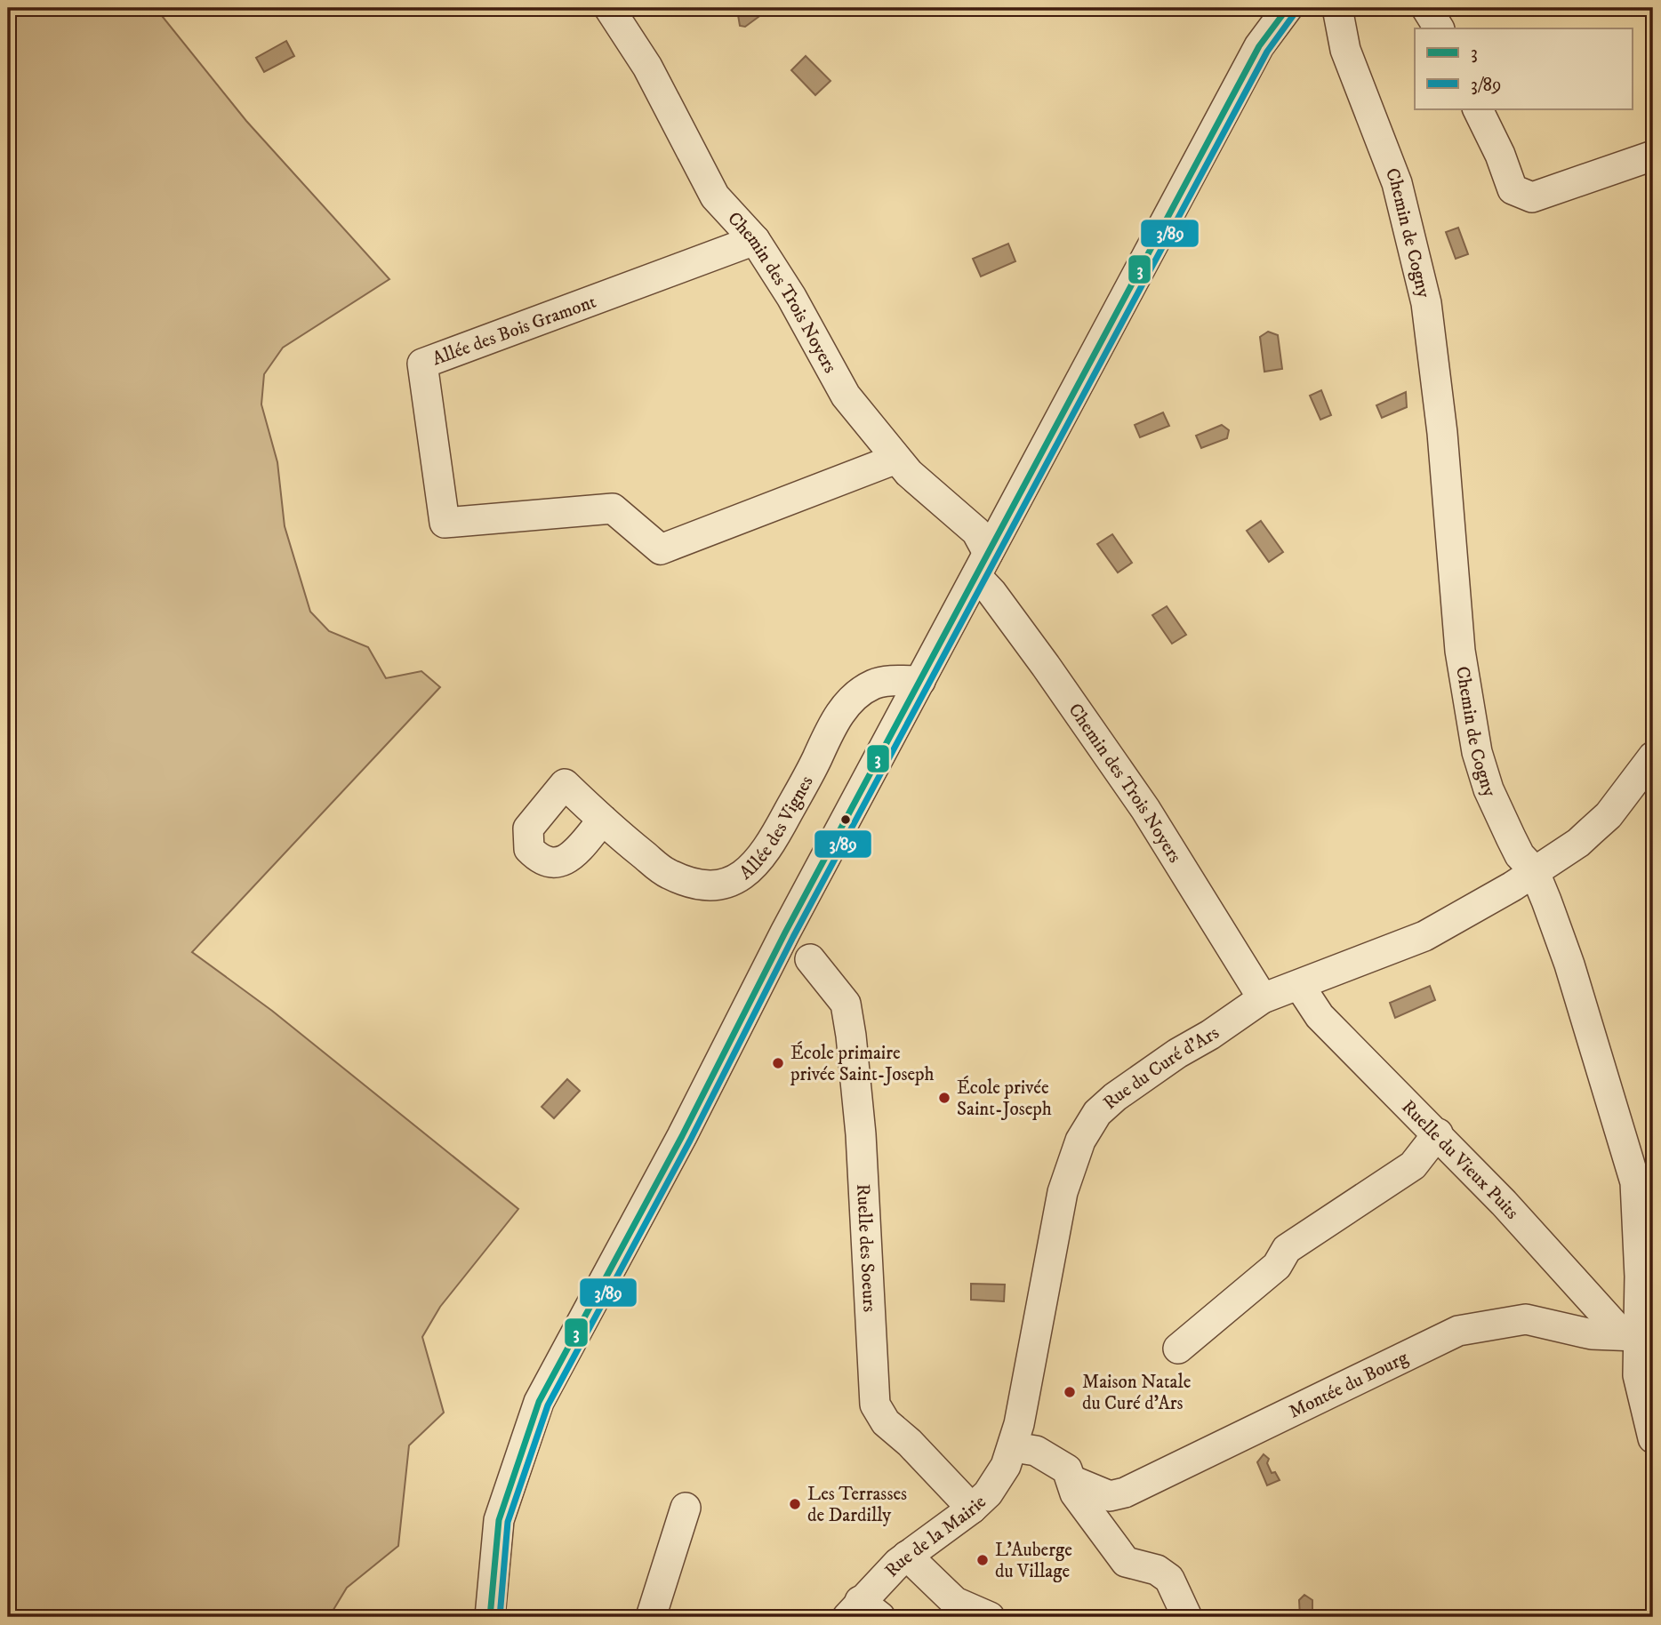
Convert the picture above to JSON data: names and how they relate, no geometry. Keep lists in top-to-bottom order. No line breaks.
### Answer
{"streets":{"street":["Chemin de Cogny","Chemin des Trois Noyers","Allée des Bois Gramont","Allée des Vignes","Rue du Curé d'Ars","Ruelle du Vieux Puits","Ruelle des Soeurs","Montée du Bourg","Rue de la Mairie"]},"crossings":[["Chemin de Cogny","Rue du Curé d'Ars"],["Chemin de Cogny","Ruelle du Vieux Puits"],["Chemin de Cogny","Montée du Bourg"],["Chemin des Trois Noyers","Allée des Bois Gramont"],["Chemin des Trois Noyers","Rue du Curé d'Ars"],["Rue du Curé d'Ars","Ruelle du Vieux Puits"],["Rue du Curé d'Ars","Rue de la Mairie"],["Ruelle du Vieux Puits","Montée du Bourg"],["Ruelle des Soeurs","Rue de la Mairie"]],"places":["École primaire privée Saint-Joseph","École privée Saint-Joseph","Maison Natale du Curé d'Ars","Les Terrasses de Dardilly","L'Auberge du Village"],"lines":["transit line 3","transit line 3/89"],"legend":["3","3/89"]}
